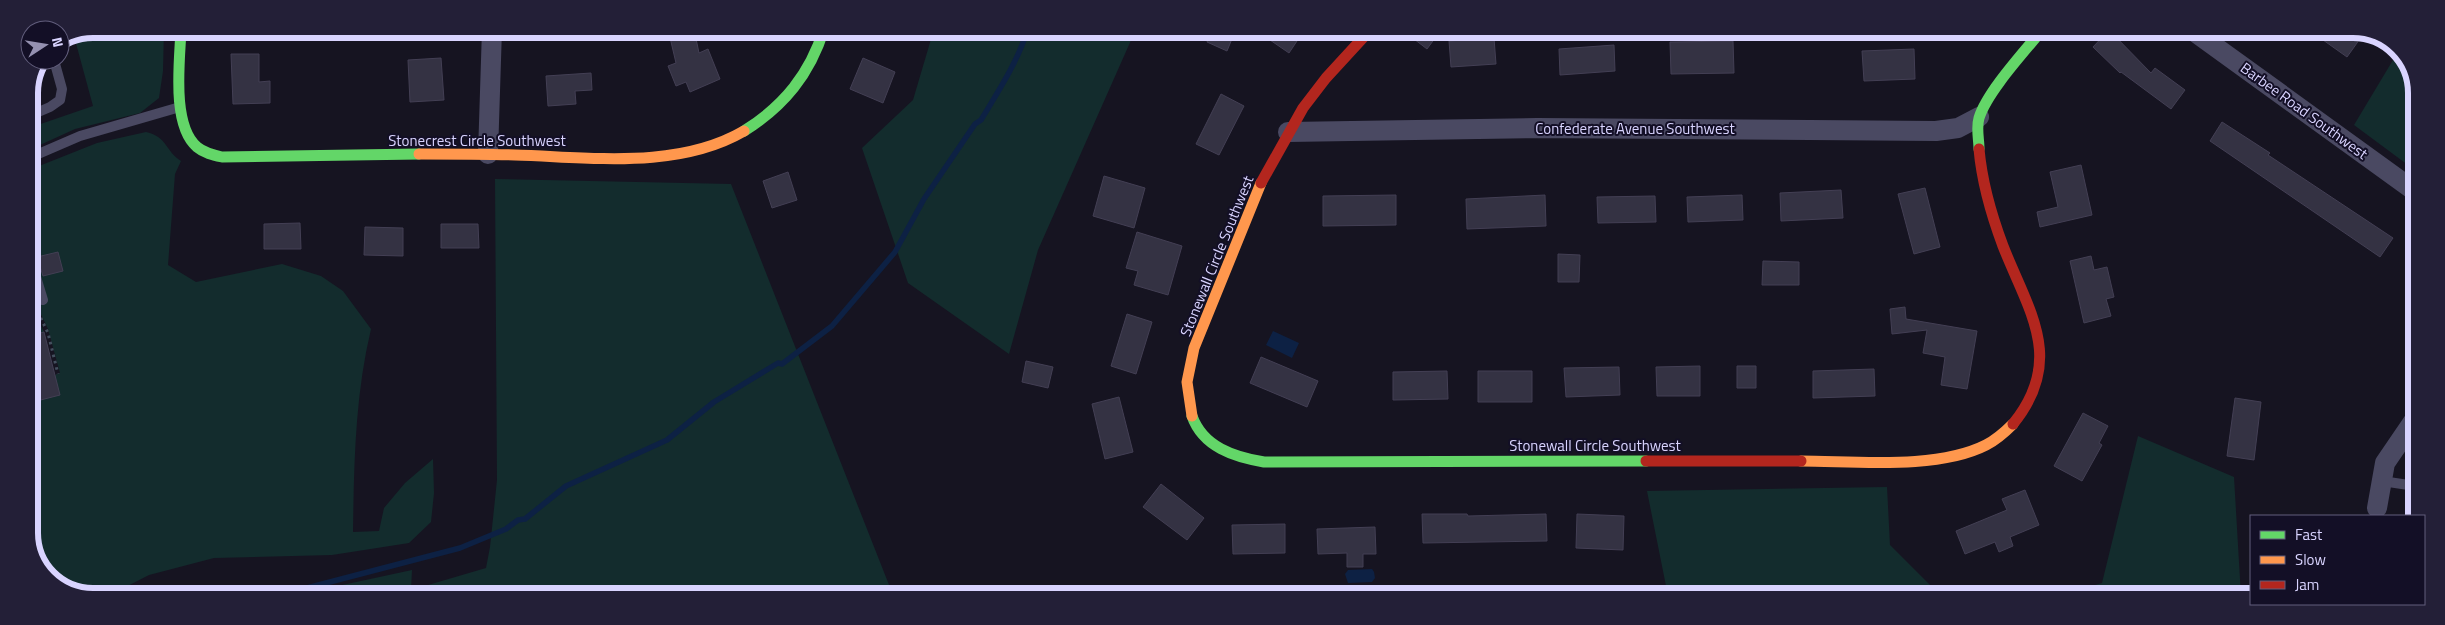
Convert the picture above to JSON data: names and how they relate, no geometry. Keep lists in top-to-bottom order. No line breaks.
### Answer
{"streets":{"street":["Barbee Road Southwest","Confederate Avenue Southwest","Stonecrest Circle Southwest","Stonewall Circle Southwest"]},"crossings":[["Confederate Avenue Southwest","Stonewall Circle Southwest"]],"legend":["Fast","Slow","Jam"],"north":"right"}
